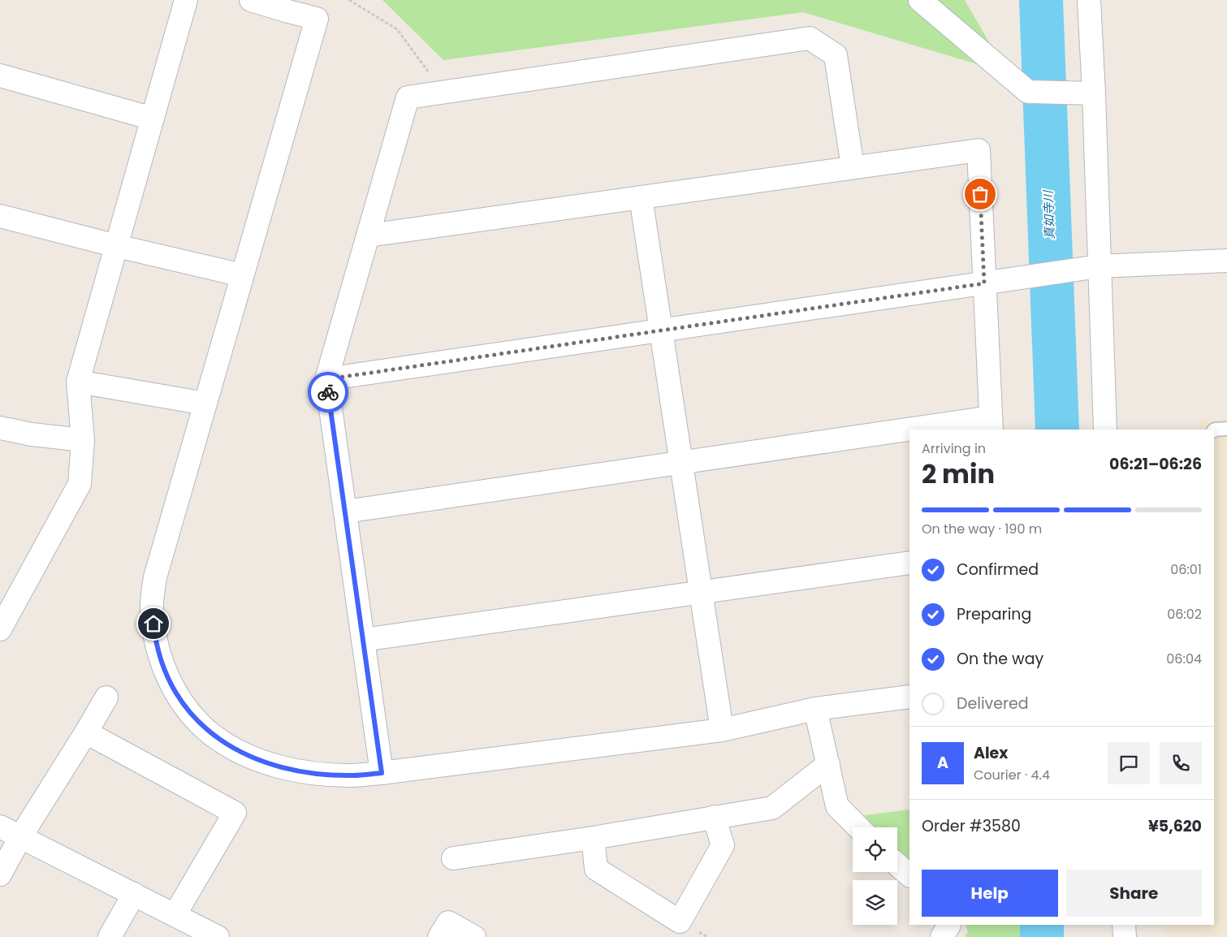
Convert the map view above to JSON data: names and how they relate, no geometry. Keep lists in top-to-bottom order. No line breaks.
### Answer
{"water":["真如寺川"],"page":{"heading":["2 min","Arriving in","06:21–06:26"],"panel":["Alex","Courier · 4.4","Order #3580","¥5,620"],"bar":"On the way · 190 m","list":[["Confirmed","06:01"],["Preparing","06:02"],["On the way","06:04"],"Delivered"],"round":"A","buttons":["Help","Share"]}}
